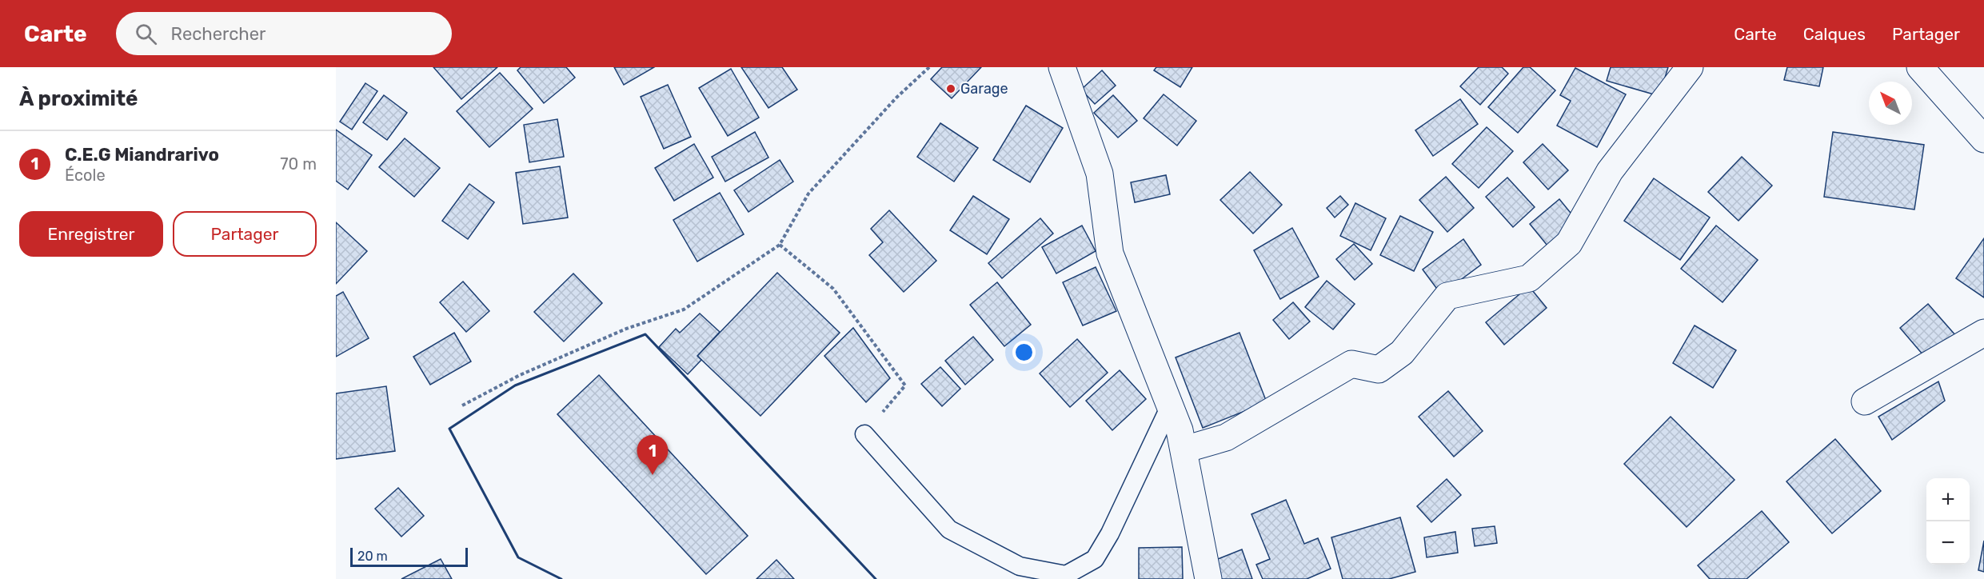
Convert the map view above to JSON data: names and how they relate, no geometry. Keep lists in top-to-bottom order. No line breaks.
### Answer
{"places":["Garage"],"scale_bar":"20 m","north":"top left","page":{"header":"Carte","search":"Rechercher","nav":["Carte","Calques","Partager"],"heading":"À proximité","list":[{"mark":"1","name":"C.E.G Miandrarivo","note":"École","value":"70 m"}],"buttons":["Enregistrer","Partager"],"pins":"1","map_buttons":["+","−"],"scale":"20 m"}}
